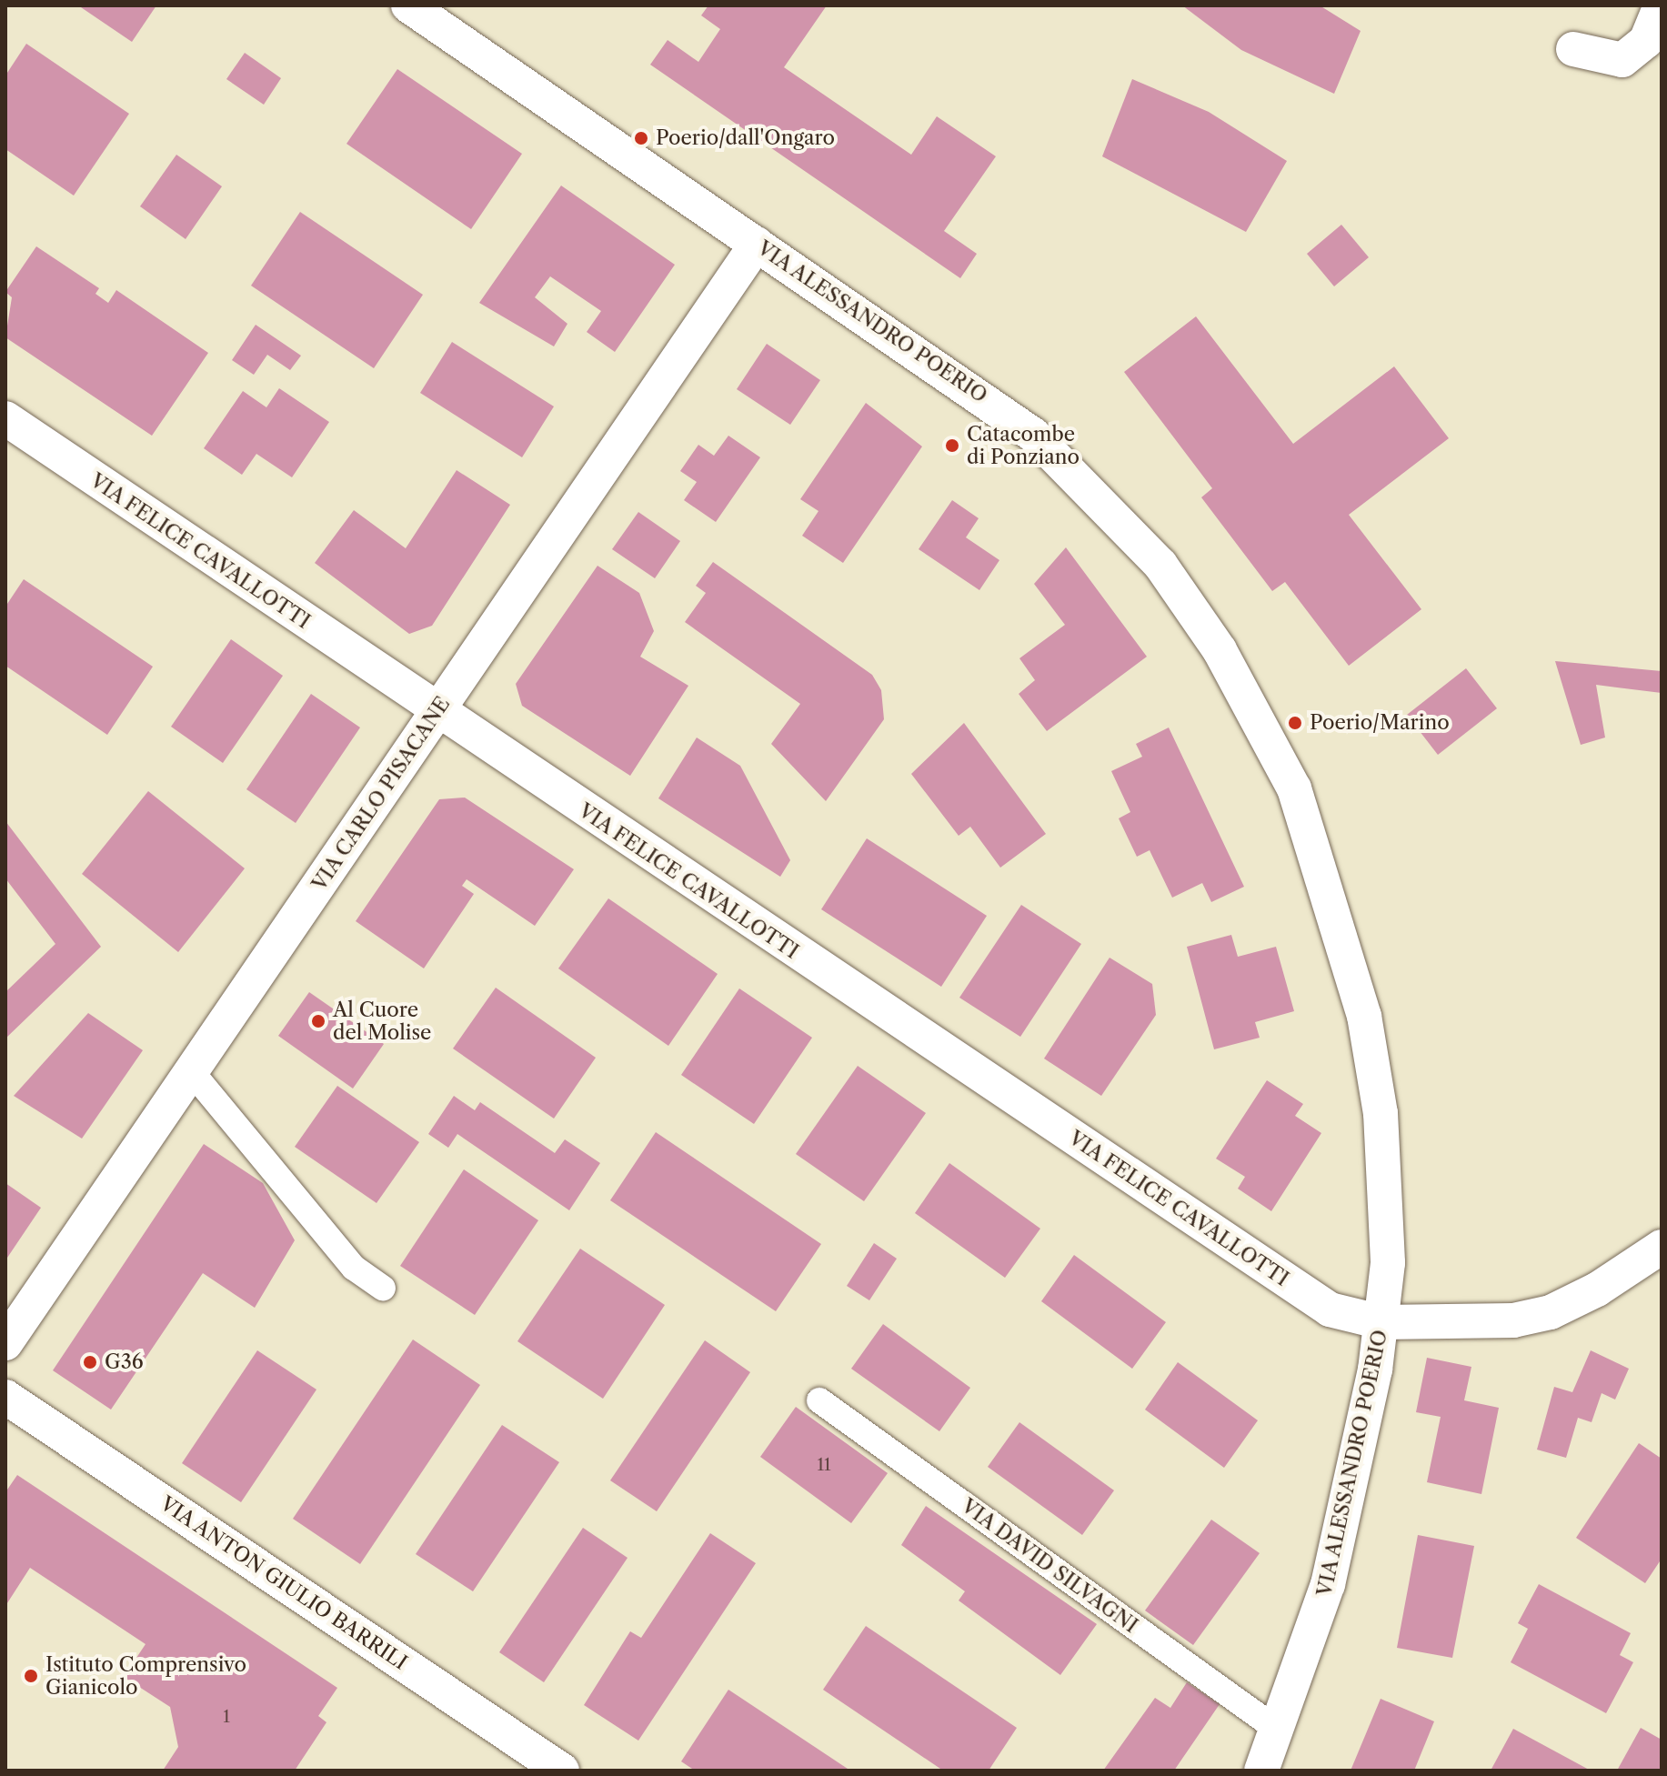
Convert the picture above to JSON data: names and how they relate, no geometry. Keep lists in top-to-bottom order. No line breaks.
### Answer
{"streets":{"street":["VIA ALESSANDRO POERIO","VIA FELICE CAVALLOTTI","VIA CARLO PISACANE","VIA DAVID SILVAGNI","VIA ANTON GIULIO BARRILI"]},"crossings":[["VIA ALESSANDRO POERIO","VIA FELICE CAVALLOTTI"],["VIA ALESSANDRO POERIO","VIA CARLO PISACANE"],["VIA ALESSANDRO POERIO","VIA DAVID SILVAGNI"],["VIA FELICE CAVALLOTTI","VIA CARLO PISACANE"]],"places":["Poerio/dall'Ongaro","Catacombe di Ponziano","Poerio/Marino","Al Cuore del Molise","G36","Istituto Comprensivo Gianicolo"],"house_numbers":["11","1"]}
